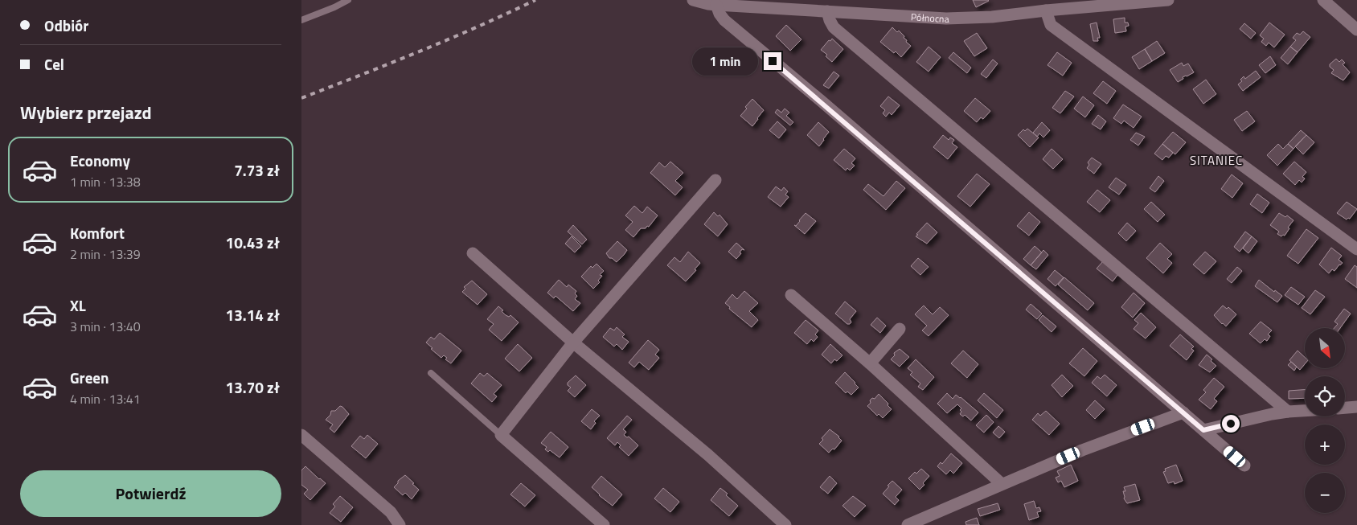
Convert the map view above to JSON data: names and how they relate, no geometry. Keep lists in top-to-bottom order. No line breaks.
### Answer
{"streets":{"street":["Północna"]},"districts":["SITANIEC"],"north":"bottom right","page":{"banner":["Odbiór","Cel"],"bubble":"1 min","heading":"Wybierz przejazd","list":[{"name":"Economy","note":"1 min · 13:38","value":"7.73 zł"},{"name":"Komfort","note":"2 min · 13:39","value":"10.43 zł"},{"name":"XL","note":"3 min · 13:40","value":"13.14 zł"},{"name":"Green","note":"4 min · 13:41","value":"13.70 zł"}],"map_buttons":["+","−"],"buttons":"Potwierdź"}}
